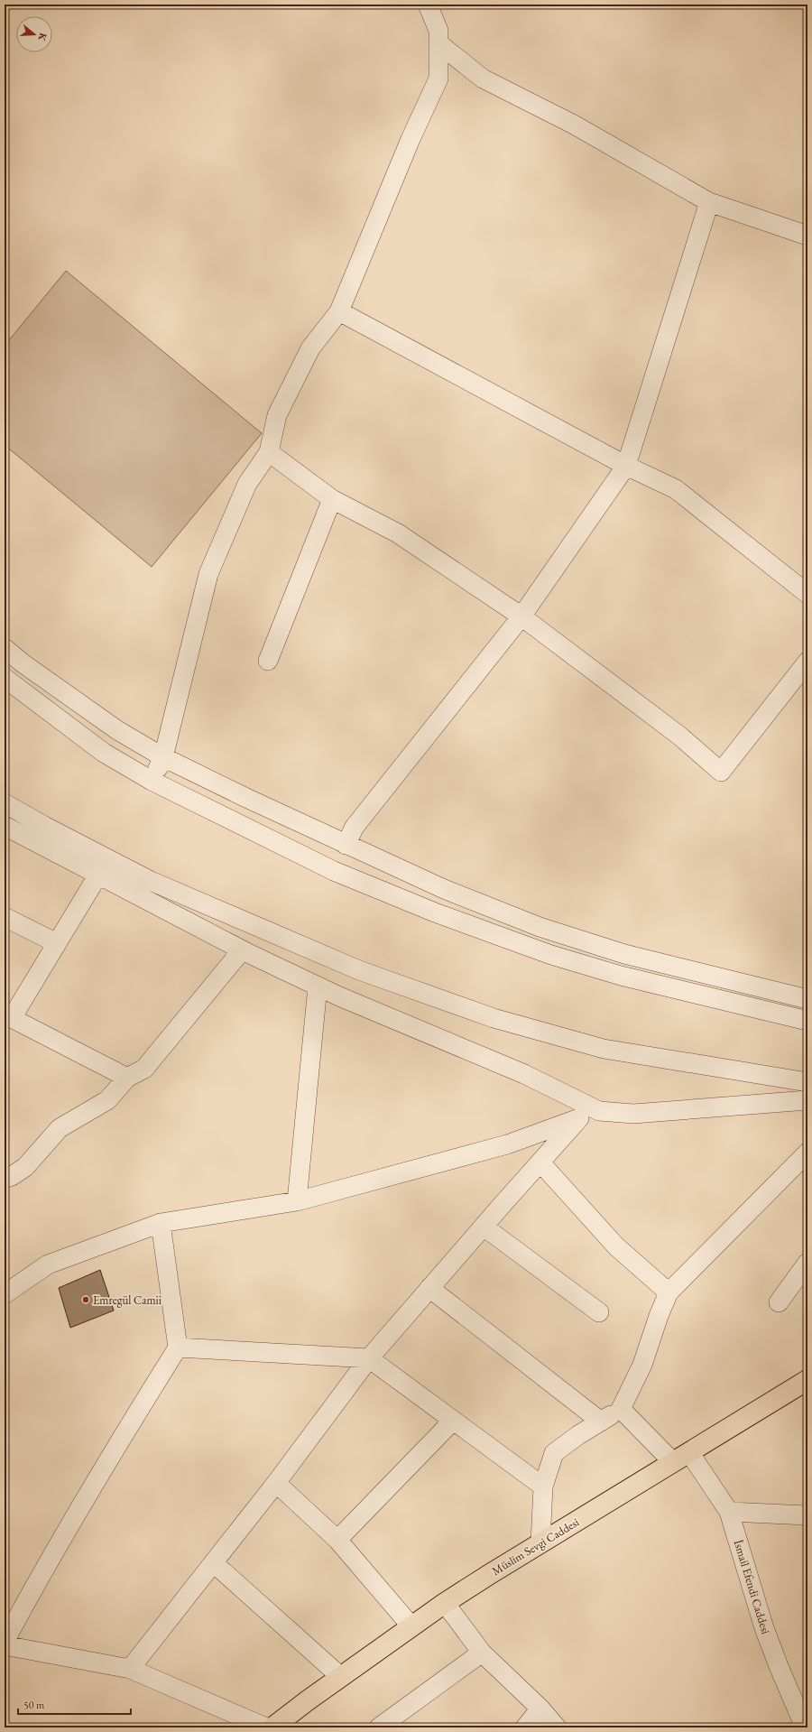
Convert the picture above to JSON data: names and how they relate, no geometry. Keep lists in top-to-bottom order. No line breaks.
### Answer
{"streets":{"main road":["Müslim Sevgi Caddesi"],"street":["İsmail Efendi Caddesi"]},"crossings":[["Müslim Sevgi Caddesi","İsmail Efendi Caddesi"]],"places":["Emregül Camii"],"scale_bar":"50 m","north":"right"}
